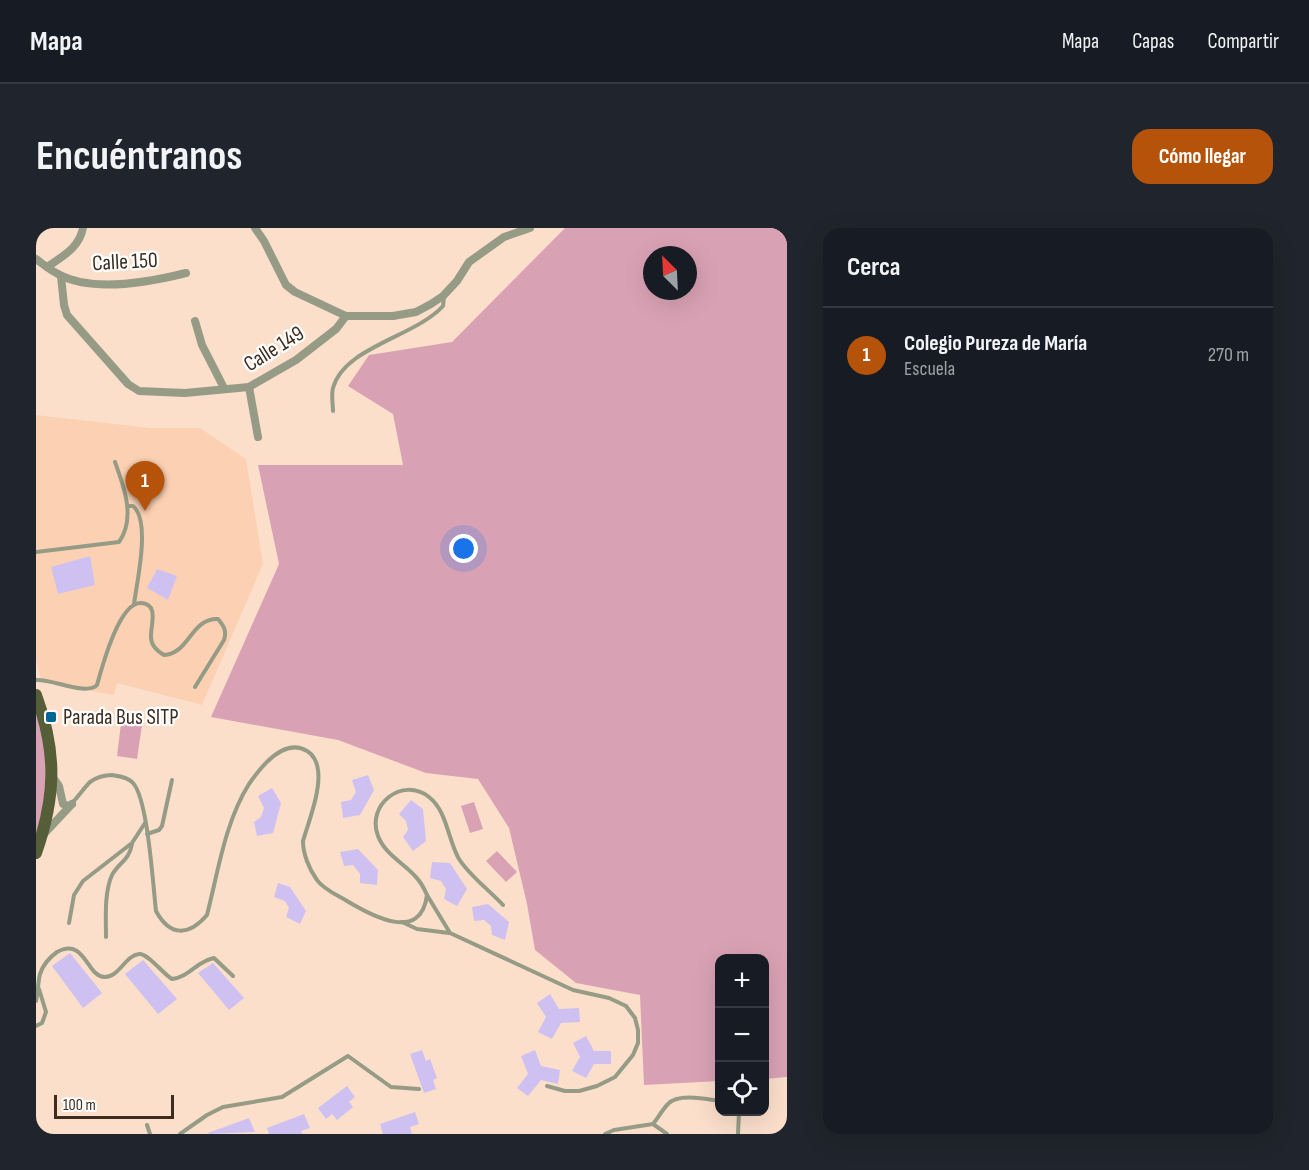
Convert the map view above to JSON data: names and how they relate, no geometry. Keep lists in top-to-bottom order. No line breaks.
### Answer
{"streets":{"street":["Calle 150","Calle 149"]},"crossings":[["Calle 150","Calle 149"]],"places":{"transit":["Parada Bus SITP"]},"scale_bar":"100 m","north":"top left","page":{"header":"Mapa","nav":["Mapa","Capas","Compartir"],"buttons":"Cómo llegar","title":"Encuéntranos","heading":"Cerca","list":[{"mark":"1","name":"Colegio Pureza de María","note":"Escuela","value":"270 m"}],"pins":"1","map_buttons":["+","−"],"scale":"100 m"}}
